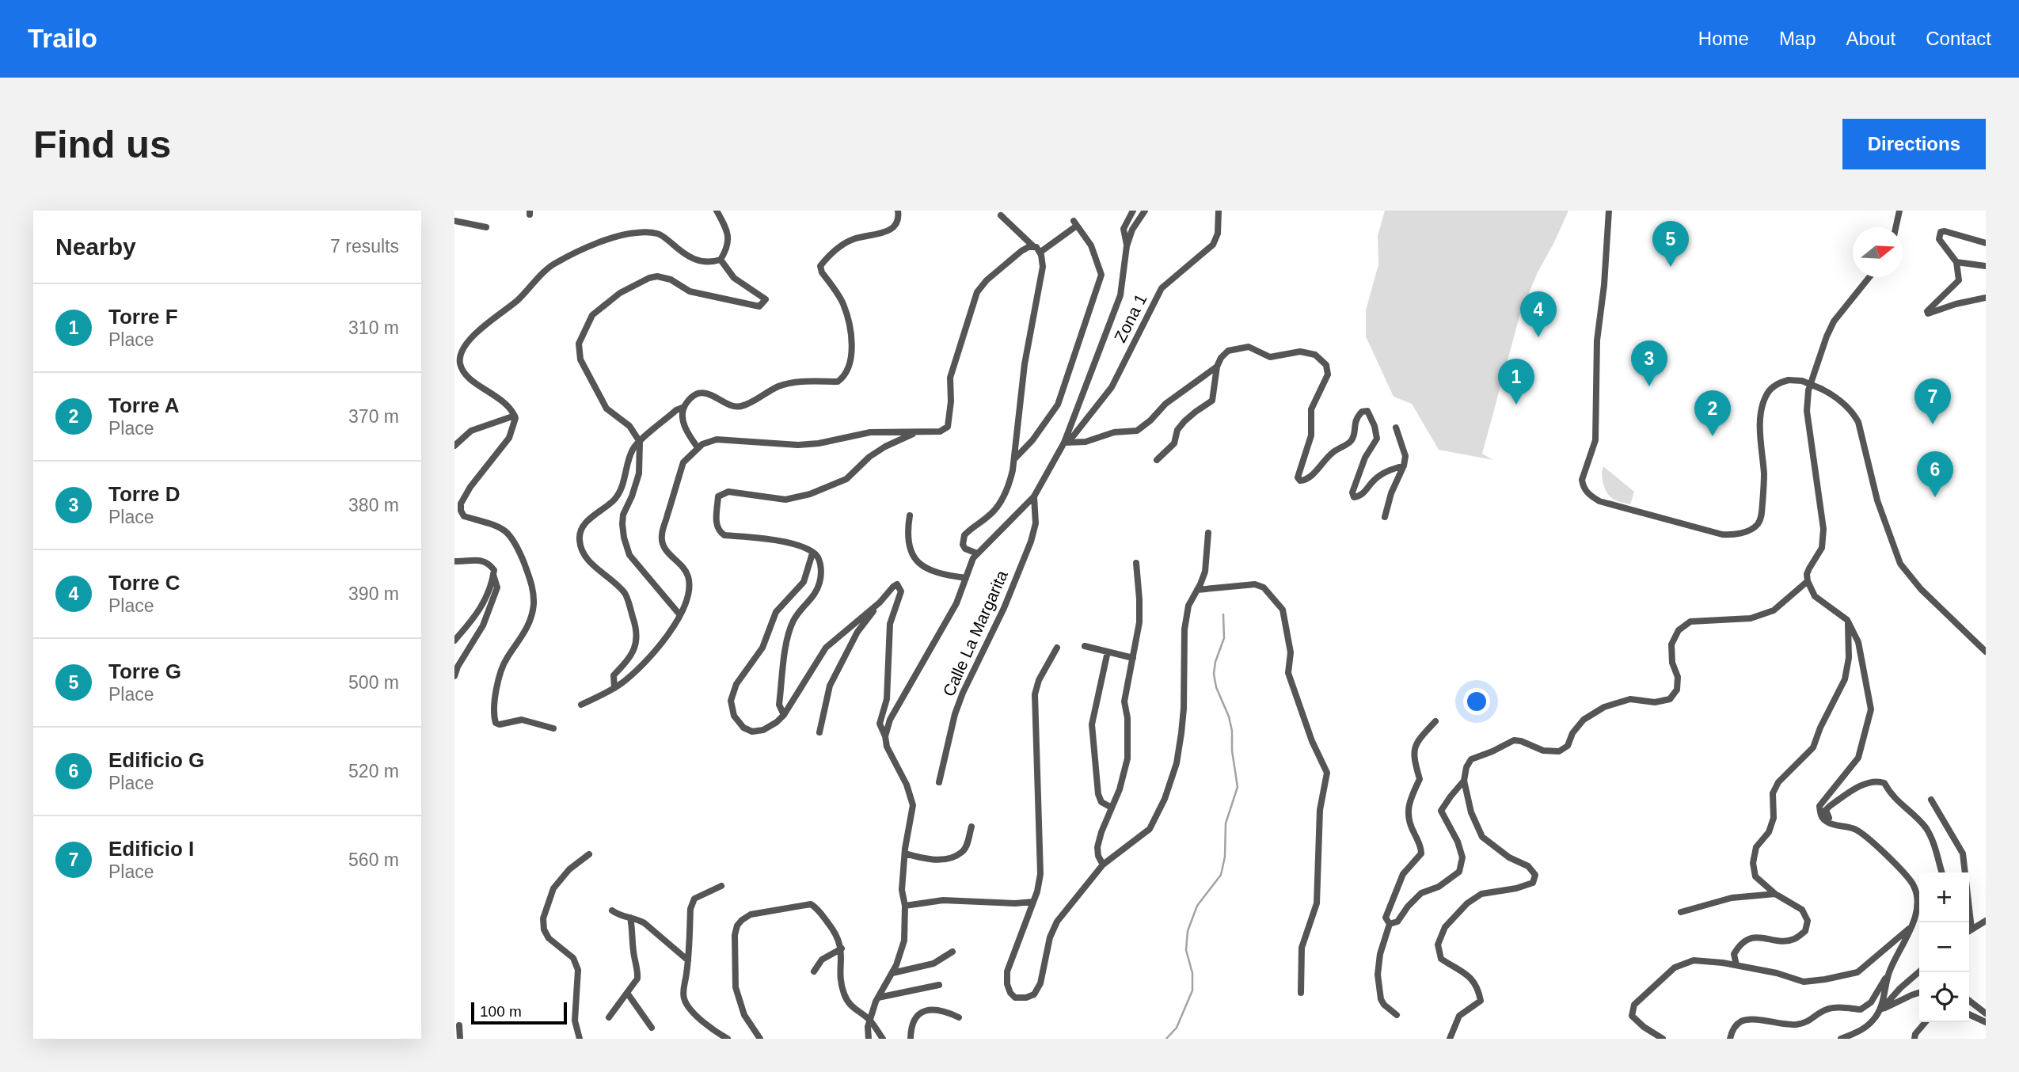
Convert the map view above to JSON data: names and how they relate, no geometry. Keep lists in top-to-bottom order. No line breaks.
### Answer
{"streets":{"street":["Zona 1","Calle La Margarita"]},"scale_bar":"100 m","north":"right","page":{"header":"Trailo","nav":["Home","Map","About","Contact"],"buttons":"Directions","title":"Find us","heading":["Nearby","7 results"],"pins":["5","4","3","1","7","2","6"],"list":[{"mark":"1","name":"Torre F","note":"Place","value":"310 m"},{"mark":"2","name":"Torre A","note":"Place","value":"370 m"},{"mark":"3","name":"Torre D","note":"Place","value":"380 m"},{"mark":"4","name":"Torre C","note":"Place","value":"390 m"},{"mark":"5","name":"Torre G","note":"Place","value":"500 m"},{"mark":"6","name":"Edificio G","note":"Place","value":"520 m"},{"mark":"7","name":"Edificio I","note":"Place","value":"560 m"}],"map_buttons":["+","−"],"scale":"100 m"}}
